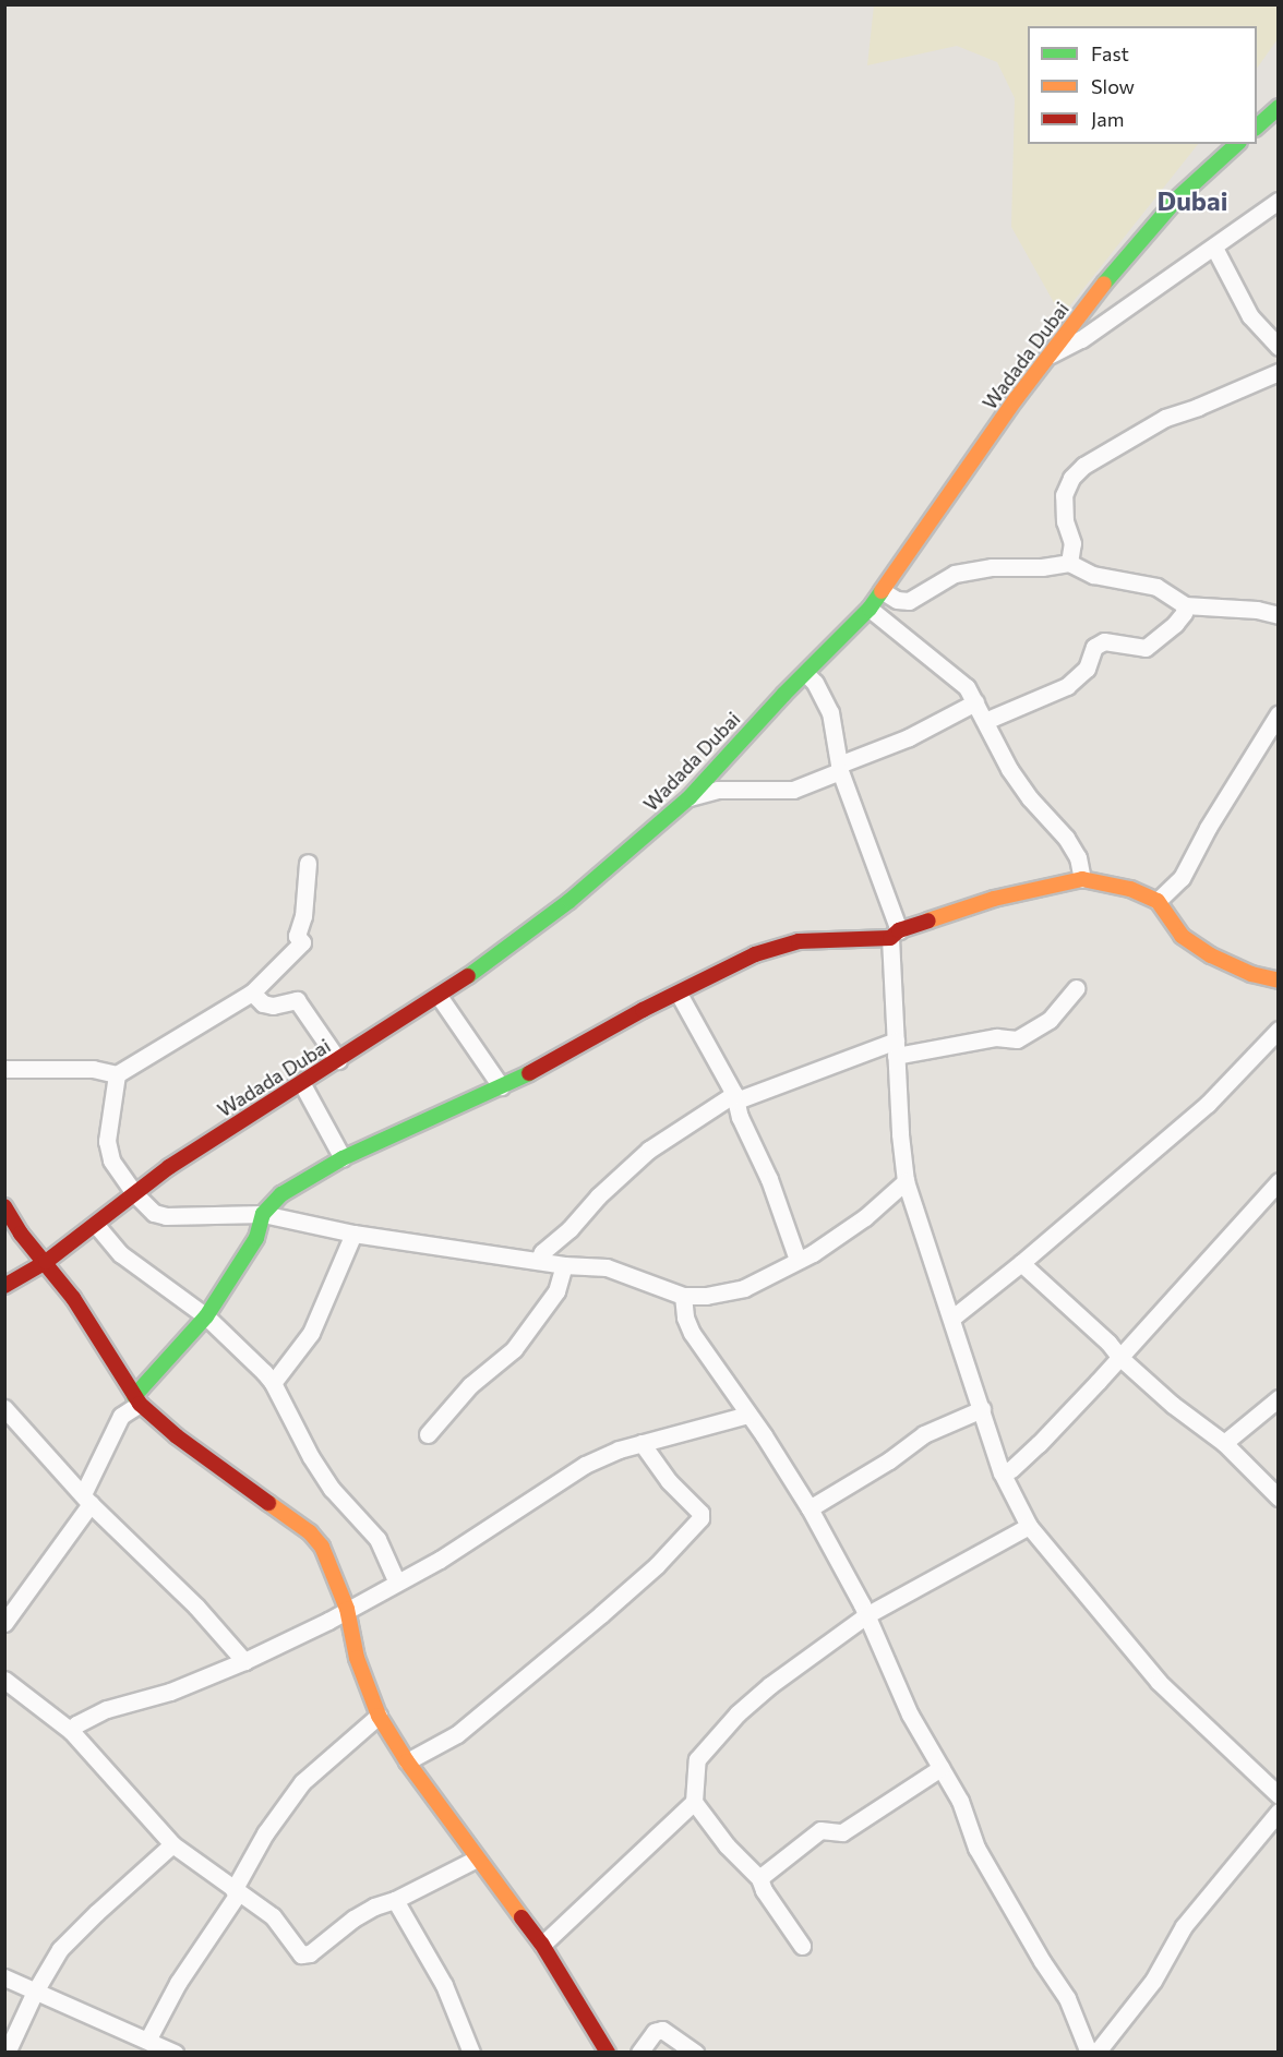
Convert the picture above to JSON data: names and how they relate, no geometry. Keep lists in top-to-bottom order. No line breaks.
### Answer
{"streets":{"street":["Wadada Dubai"]},"districts":["Dubai"],"legend":["Fast","Slow","Jam"]}
